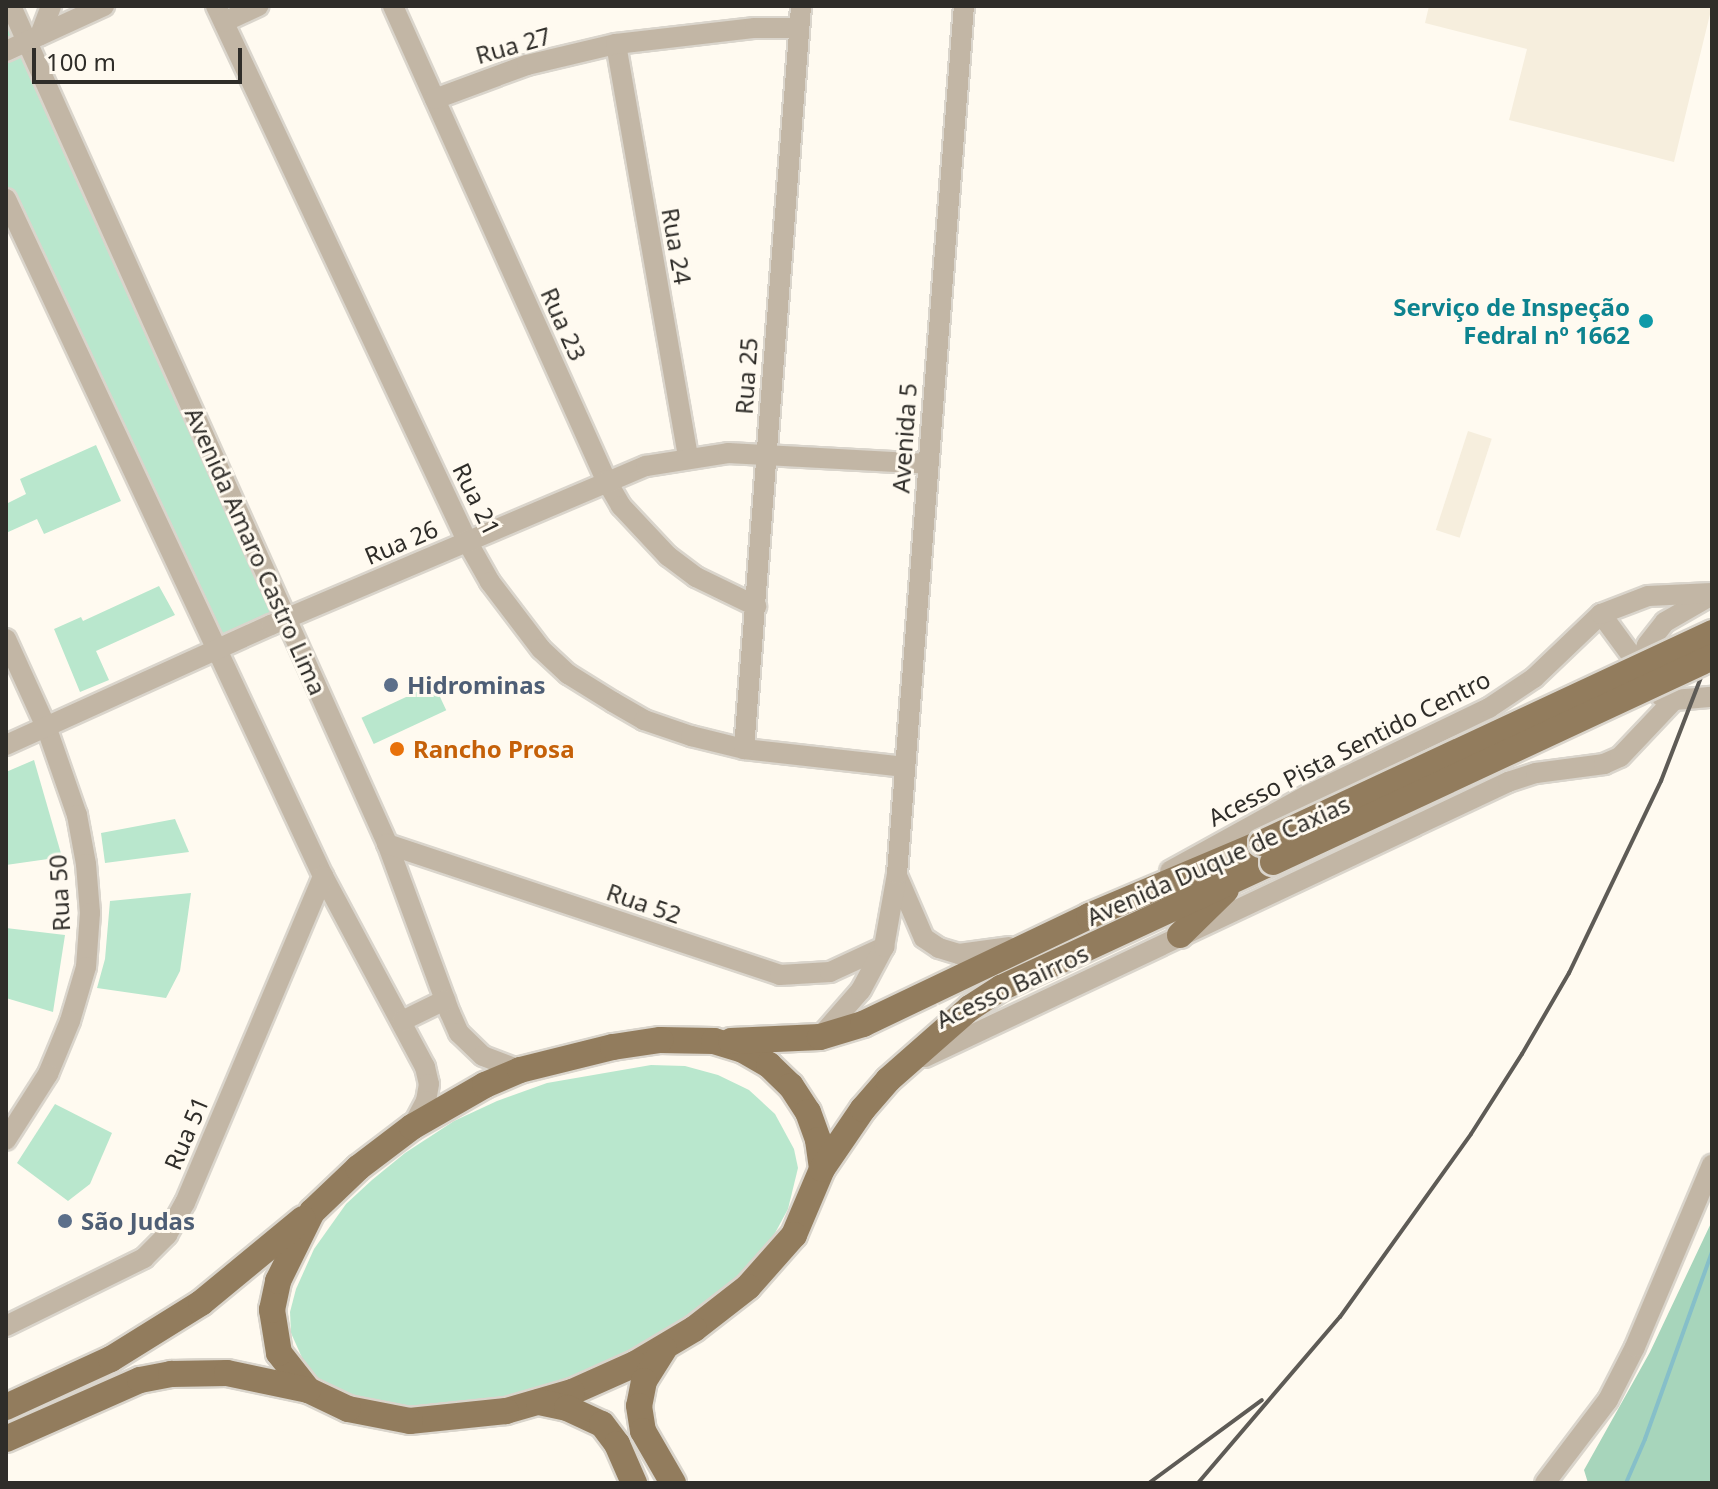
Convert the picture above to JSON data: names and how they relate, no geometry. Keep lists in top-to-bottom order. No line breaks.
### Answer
{"streets":{"main road":["Avenida Duque de Caxias"],"street":["Rua 27","Rua 24","Rua 23","Rua 25","Avenida 5","Rua 21","Rua 26","Avenida Amaro Castro Lima","Acesso Pista Sentido Centro","Rua 50","Rua 52","Acesso Bairros","Rua 51"]},"crossings":[["Rua 27","Rua 24"],["Rua 27","Rua 23"],["Rua 27","Rua 25"],["Rua 24","Rua 26"],["Rua 23","Rua 25"],["Rua 23","Rua 26"],["Rua 25","Rua 21"],["Rua 25","Rua 26"],["Avenida 5","Rua 21"],["Avenida 5","Rua 26"],["Avenida 5","Avenida Duque de Caxias"],["Avenida 5","Rua 52"],["Rua 21","Rua 26"],["Rua 26","Avenida Amaro Castro Lima"],["Rua 26","Rua 50"],["Avenida Amaro Castro Lima","Avenida Duque de Caxias"],["Avenida Amaro Castro Lima","Rua 52"],["Acesso Pista Sentido Centro","Avenida Duque de Caxias"],["Avenida Duque de Caxias","Acesso Bairros"]],"places":["Serviço de Inspeção Fedral nº 1662","Hidrominas","Rancho Prosa","São Judas"],"scale_bar":"100 m"}
